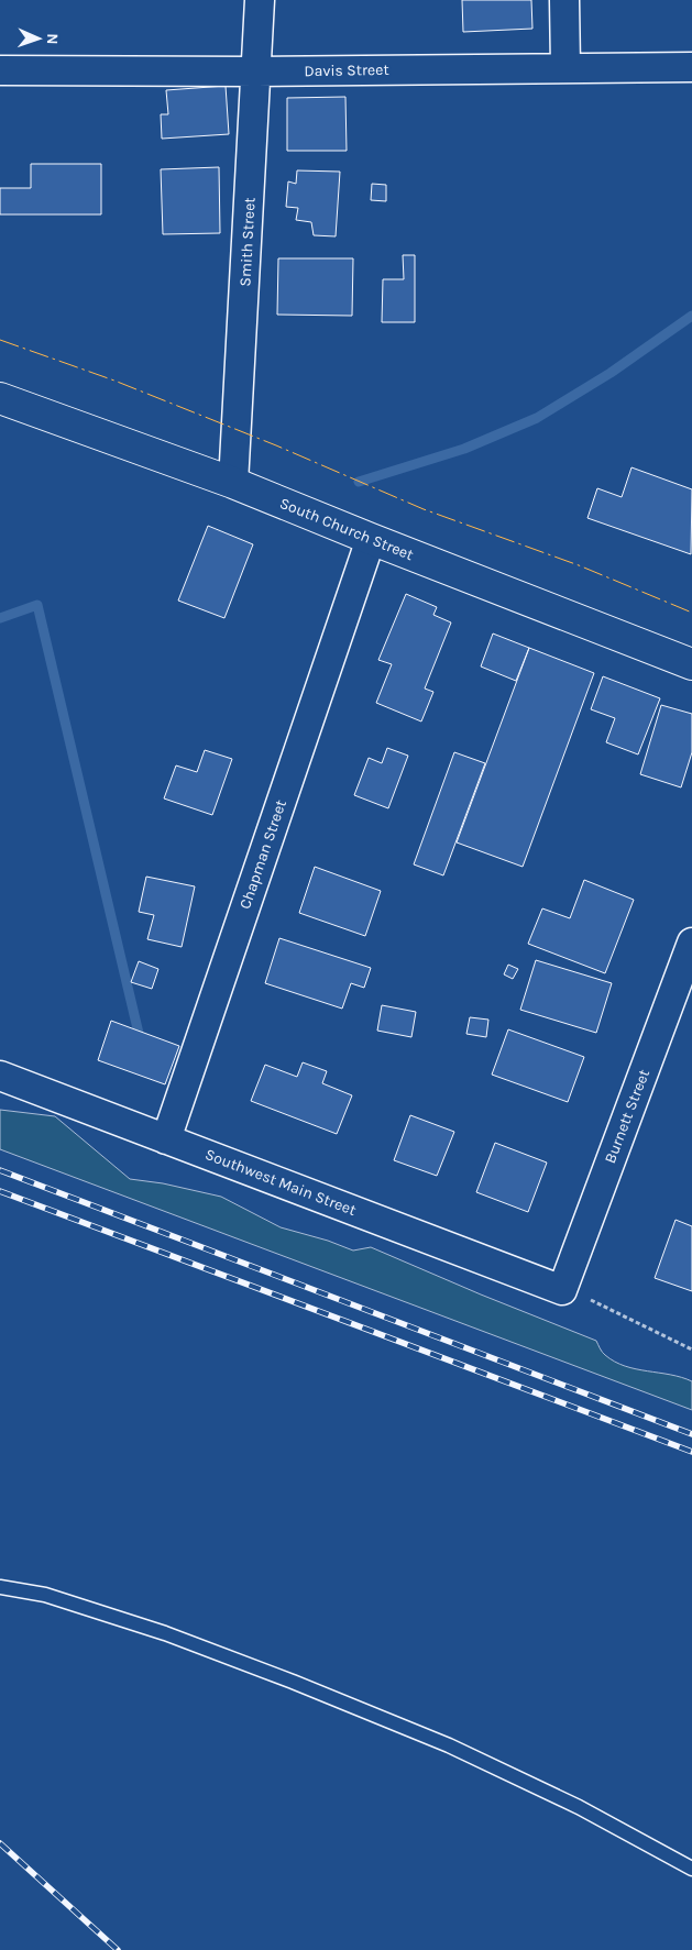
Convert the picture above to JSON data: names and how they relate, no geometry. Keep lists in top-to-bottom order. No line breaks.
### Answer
{"streets":{"main road":["South Church Street"],"street":["Davis Street","Smith Street","Chapman Street","Burnett Street","Southwest Main Street"]},"crossings":[["Davis Street","Smith Street"],["Smith Street","South Church Street"],["South Church Street","Chapman Street"],["Chapman Street","Southwest Main Street"],["Burnett Street","Southwest Main Street"]],"north":"right"}
